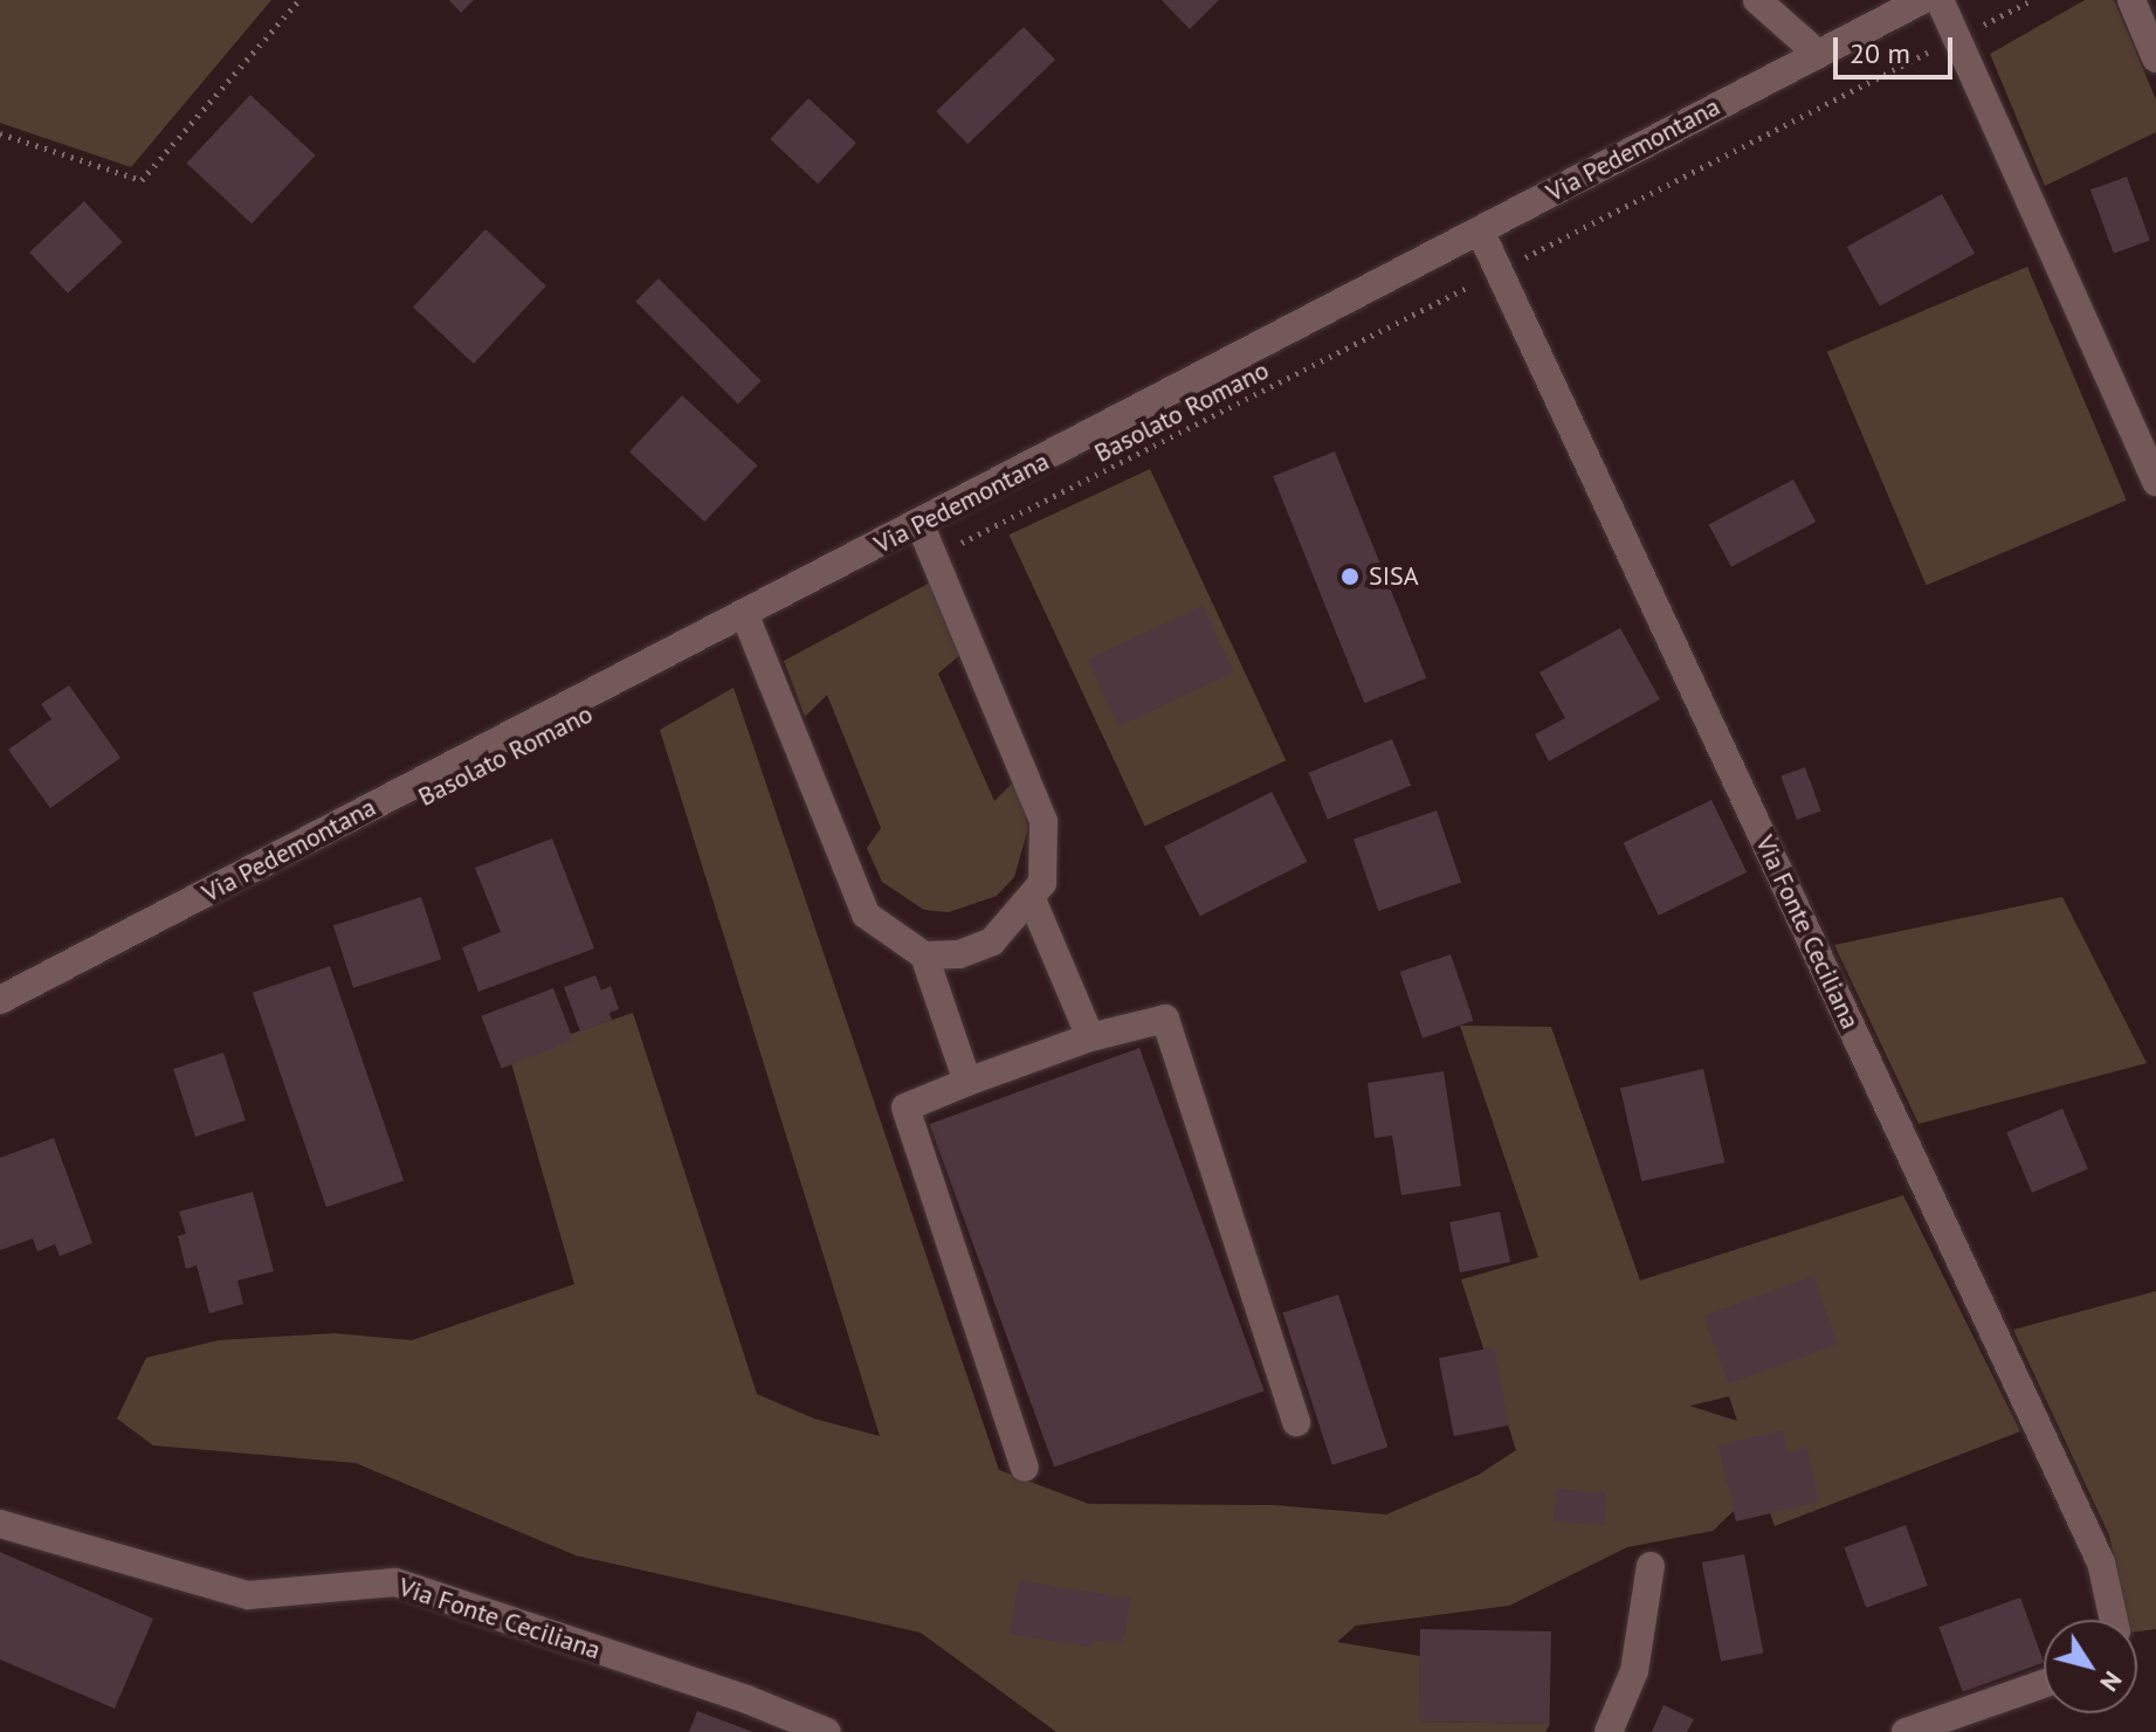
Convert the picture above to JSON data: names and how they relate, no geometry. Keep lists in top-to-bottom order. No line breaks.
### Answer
{"streets":{"street":["Via Pedemontana","Via Fonte Ceciliana"],"path":["Basolato Romano"]},"crossings":[["Via Pedemontana","Via Fonte Ceciliana"],["Basolato Romano","Via Fonte Ceciliana"]],"places":["SISA"],"scale_bar":"20 m","north":"bottom right"}
